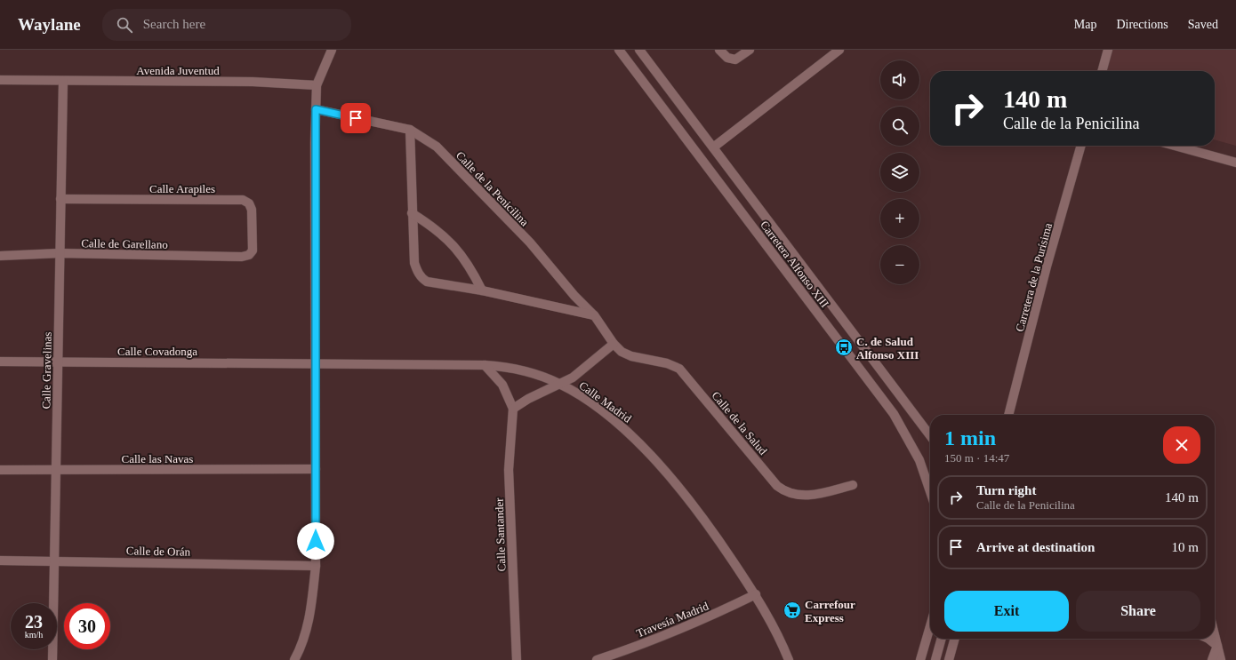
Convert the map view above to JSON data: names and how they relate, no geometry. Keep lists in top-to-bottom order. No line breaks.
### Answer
{"streets":{"street":["Avenida Juventud","Calle Arapiles","Calle de la Penicilina","Calle de Garellano","Carretera Alfonso XIII","Carretera de la Purísima","Calle Covadonga","Calle Gravelinas","Calle Madrid","Calle de la Salud","Calle las Navas","Calle Santander","Calle de Orán","Travesía Madrid"]},"crossings":[["Avenida Juventud","Calle Gravelinas"],["Calle Arapiles","Calle de Garellano"],["Calle Arapiles","Calle Gravelinas"],["Calle de la Penicilina","Calle de la Salud"],["Calle de Garellano","Calle Gravelinas"],["Calle Covadonga","Calle Gravelinas"],["Calle Covadonga","Calle Madrid"],["Calle Gravelinas","Calle las Navas"],["Calle Gravelinas","Calle de Orán"],["Calle Madrid","Calle Santander"],["Calle Madrid","Travesía Madrid"]],"places":{"bus stop":["C. de Salud Alfonso XIII"],"supermarket":["Carrefour Express"]},"page":{"header":"Waylane","search":"Search here","nav":["Map","Directions","Saved"],"map_buttons":["+","−"],"turn":["140 m","Calle de la Penicilina"],"heading":["1 min","150 m · 14:47"],"list":[{"name":"Turn right","note":"Calle de la Penicilina","value":"140 m"},{"name":"Arrive at destination","value":"10 m"}],"buttons":["Exit","Share"],"speed":"23 km/h","limit":"30"}}
